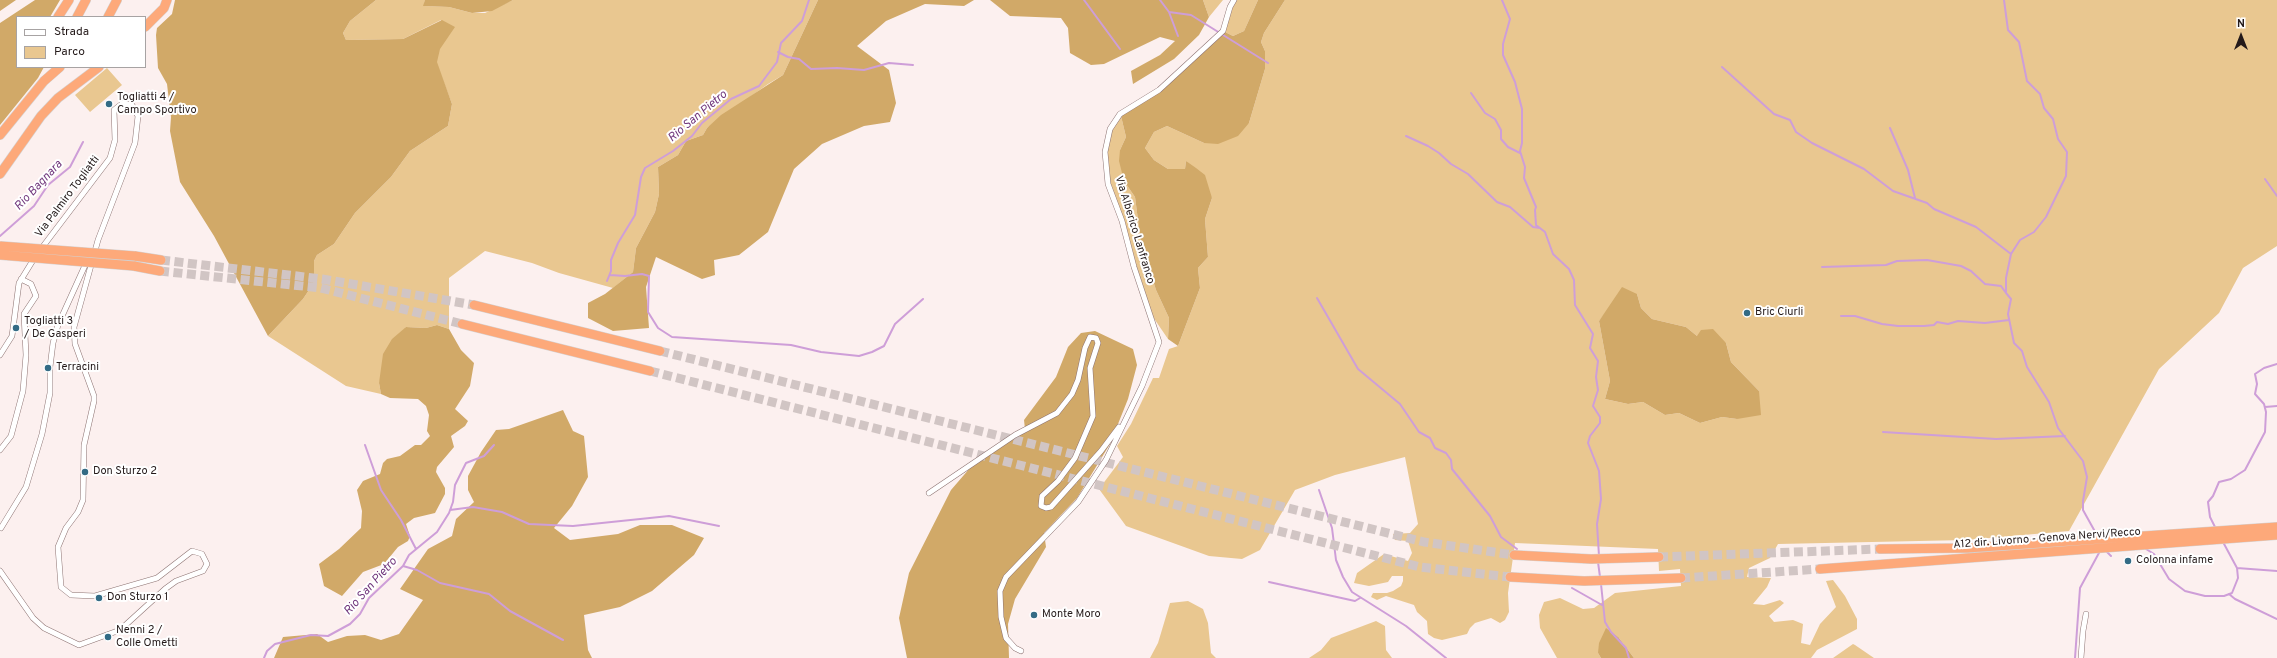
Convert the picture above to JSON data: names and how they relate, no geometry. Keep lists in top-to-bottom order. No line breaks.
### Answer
{"streets":{"highway":["A12 dir. Livorno - Genova Nervi/Recco"],"street":["Via Palmiro Togliatti","Via Alberico Lanfranco"]},"water":["Rio San Pietro","Rio Bagnara"],"places":["Togliatti 4 / Campo Sportivo","Bric Ciurli","Togliatti 3 / De Gasperi","Terracini","Don Sturzo 2","Colonna infame","Don Sturzo 1","Monte Moro","Nenni 2 / Colle Ometti"],"legend":["Strada","Parco"],"north":"top"}
